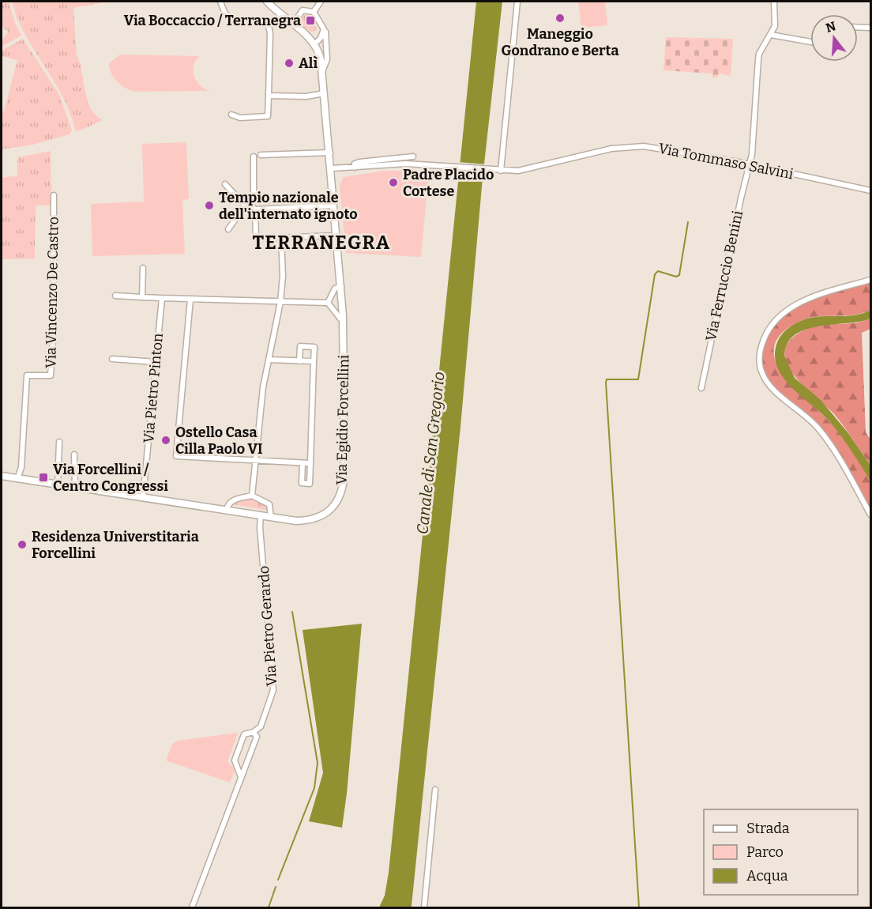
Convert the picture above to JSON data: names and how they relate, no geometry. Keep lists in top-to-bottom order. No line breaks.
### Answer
{"streets":{"street":["Via Tommaso Salvini","Via Ferruccio Benini","Via Vincenzo De Castro","Via Pietro Pinton","Via Egidio Forcellini","Via Pietro Gerardo"]},"crossings":[["Via Tommaso Salvini","Via Ferruccio Benini"],["Via Vincenzo De Castro","Via Egidio Forcellini"],["Via Pietro Pinton","Via Egidio Forcellini"],["Via Egidio Forcellini","Via Pietro Gerardo"]],"districts":["TERRANEGRA"],"water":["Canale di San Gregorio"],"places":{"other":["Maneggio Gondrano e Berta","Alì","Padre Placido Cortese","Tempio nazionale dell'internato ignoto","Ostello Casa Cilla Paolo VI","Residenza Universtitaria Forcellini"],"transit":["Via Boccaccio / Terranegra","Via Forcellini / Centro Congressi"]},"legend":["Strada","Parco","Acqua"],"north":"top"}
